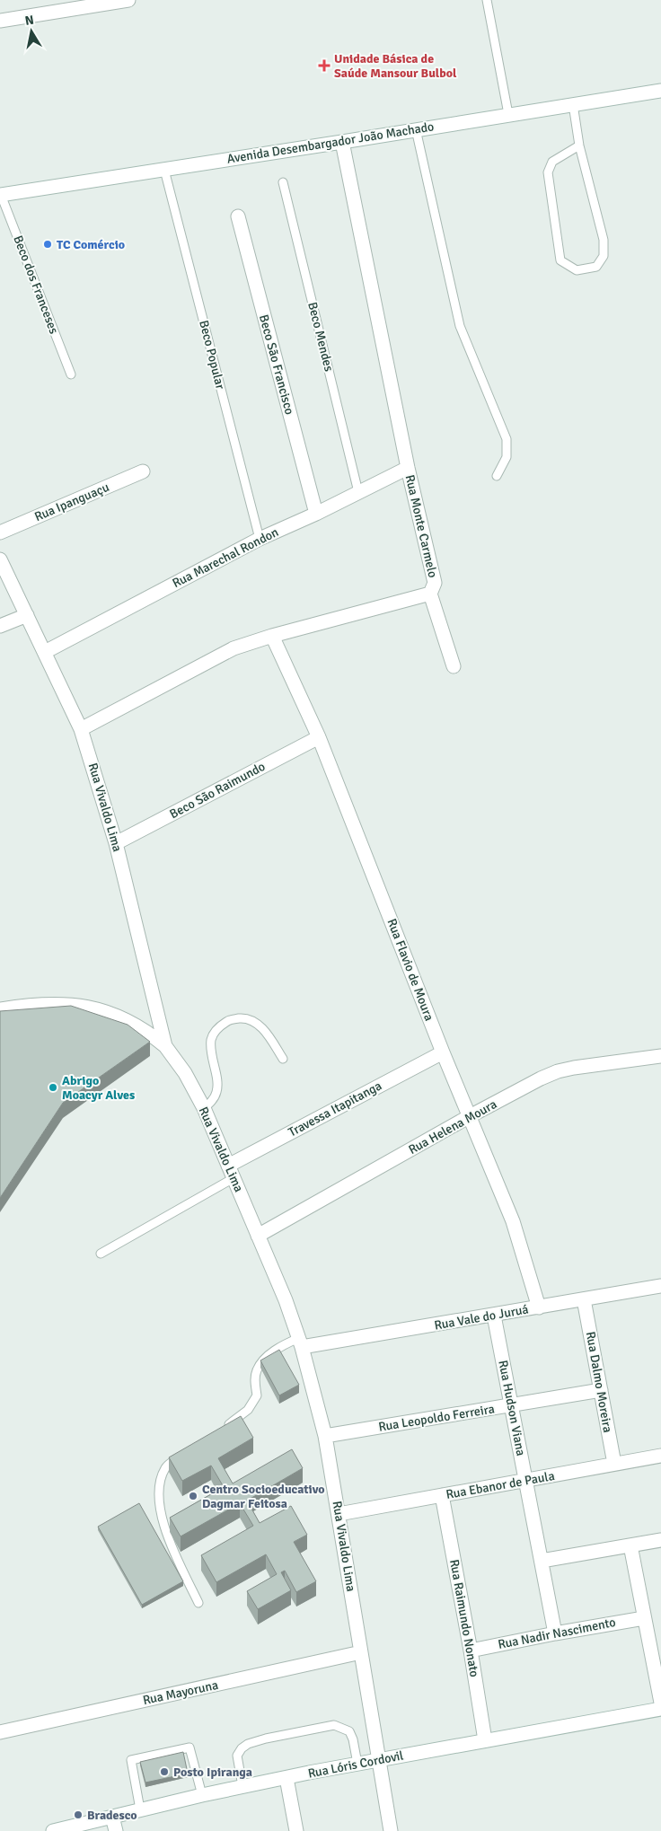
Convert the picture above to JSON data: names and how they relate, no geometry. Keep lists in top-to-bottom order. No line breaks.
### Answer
{"streets":{"street":["Avenida Desembargador João Machado","Beco São Francisco","Rua Ipanguaçu","Rua Monte Carmelo","Rua Marechal Rondon","Beco São Raimundo","Rua Vivaldo Lima","Rua Flavio de Moura","Travessa Itapitanga","Rua Helena Moura","Rua Vale do Juruá","Rua Dalmo Moreira","Rua Hudson Viana","Rua Leopoldo Ferreira","Rua Ebanor de Paula","Rua Raimundo Nonato","Rua Nadir Nascimento","Rua Mayoruna","Rua Lóris Cordovil"],"lane":["Beco dos Franceses","Beco Mendes","Beco Popular"]},"crossings":[["Avenida Desembargador João Machado","Beco dos Franceses"],["Avenida Desembargador João Machado","Beco Popular"],["Avenida Desembargador João Machado","Rua Monte Carmelo"],["Beco Mendes","Rua Marechal Rondon"],["Beco Popular","Rua Marechal Rondon"],["Beco São Francisco","Rua Marechal Rondon"],["Rua Monte Carmelo","Rua Marechal Rondon"],["Rua Monte Carmelo","Rua Vivaldo Lima"],["Rua Monte Carmelo","Rua Flavio de Moura"],["Rua Marechal Rondon","Rua Vivaldo Lima"],["Beco São Raimundo","Rua Vivaldo Lima"],["Beco São Raimundo","Rua Flavio de Moura"],["Rua Vivaldo Lima","Travessa Itapitanga"],["Rua Vivaldo Lima","Rua Helena Moura"],["Rua Vivaldo Lima","Rua Vale do Juruá"],["Rua Vivaldo Lima","Rua Leopoldo Ferreira"],["Rua Vivaldo Lima","Rua Ebanor de Paula"],["Rua Vivaldo Lima","Rua Mayoruna"],["Rua Vivaldo Lima","Rua Lóris Cordovil"],["Rua Flavio de Moura","Travessa Itapitanga"],["Rua Flavio de Moura","Rua Helena Moura"],["Rua Flavio de Moura","Rua Vale do Juruá"],["Rua Vale do Juruá","Rua Dalmo Moreira"],["Rua Vale do Juruá","Rua Hudson Viana"],["Rua Dalmo Moreira","Rua Leopoldo Ferreira"],["Rua Dalmo Moreira","Rua Ebanor de Paula"],["Rua Hudson Viana","Rua Leopoldo Ferreira"],["Rua Hudson Viana","Rua Ebanor de Paula"],["Rua Hudson Viana","Rua Nadir Nascimento"],["Rua Ebanor de Paula","Rua Raimundo Nonato"],["Rua Raimundo Nonato","Rua Nadir Nascimento"],["Rua Raimundo Nonato","Rua Lóris Cordovil"]],"places":{"health":["Unidade Básica de Saúde Mansour Bulbol"],"other":["TC Comércio","Abrigo Moacyr Alves","Centro Socioeducativo Dagmar Feitosa","Posto Ipiranga","Bradesco"]},"north":"top"}
